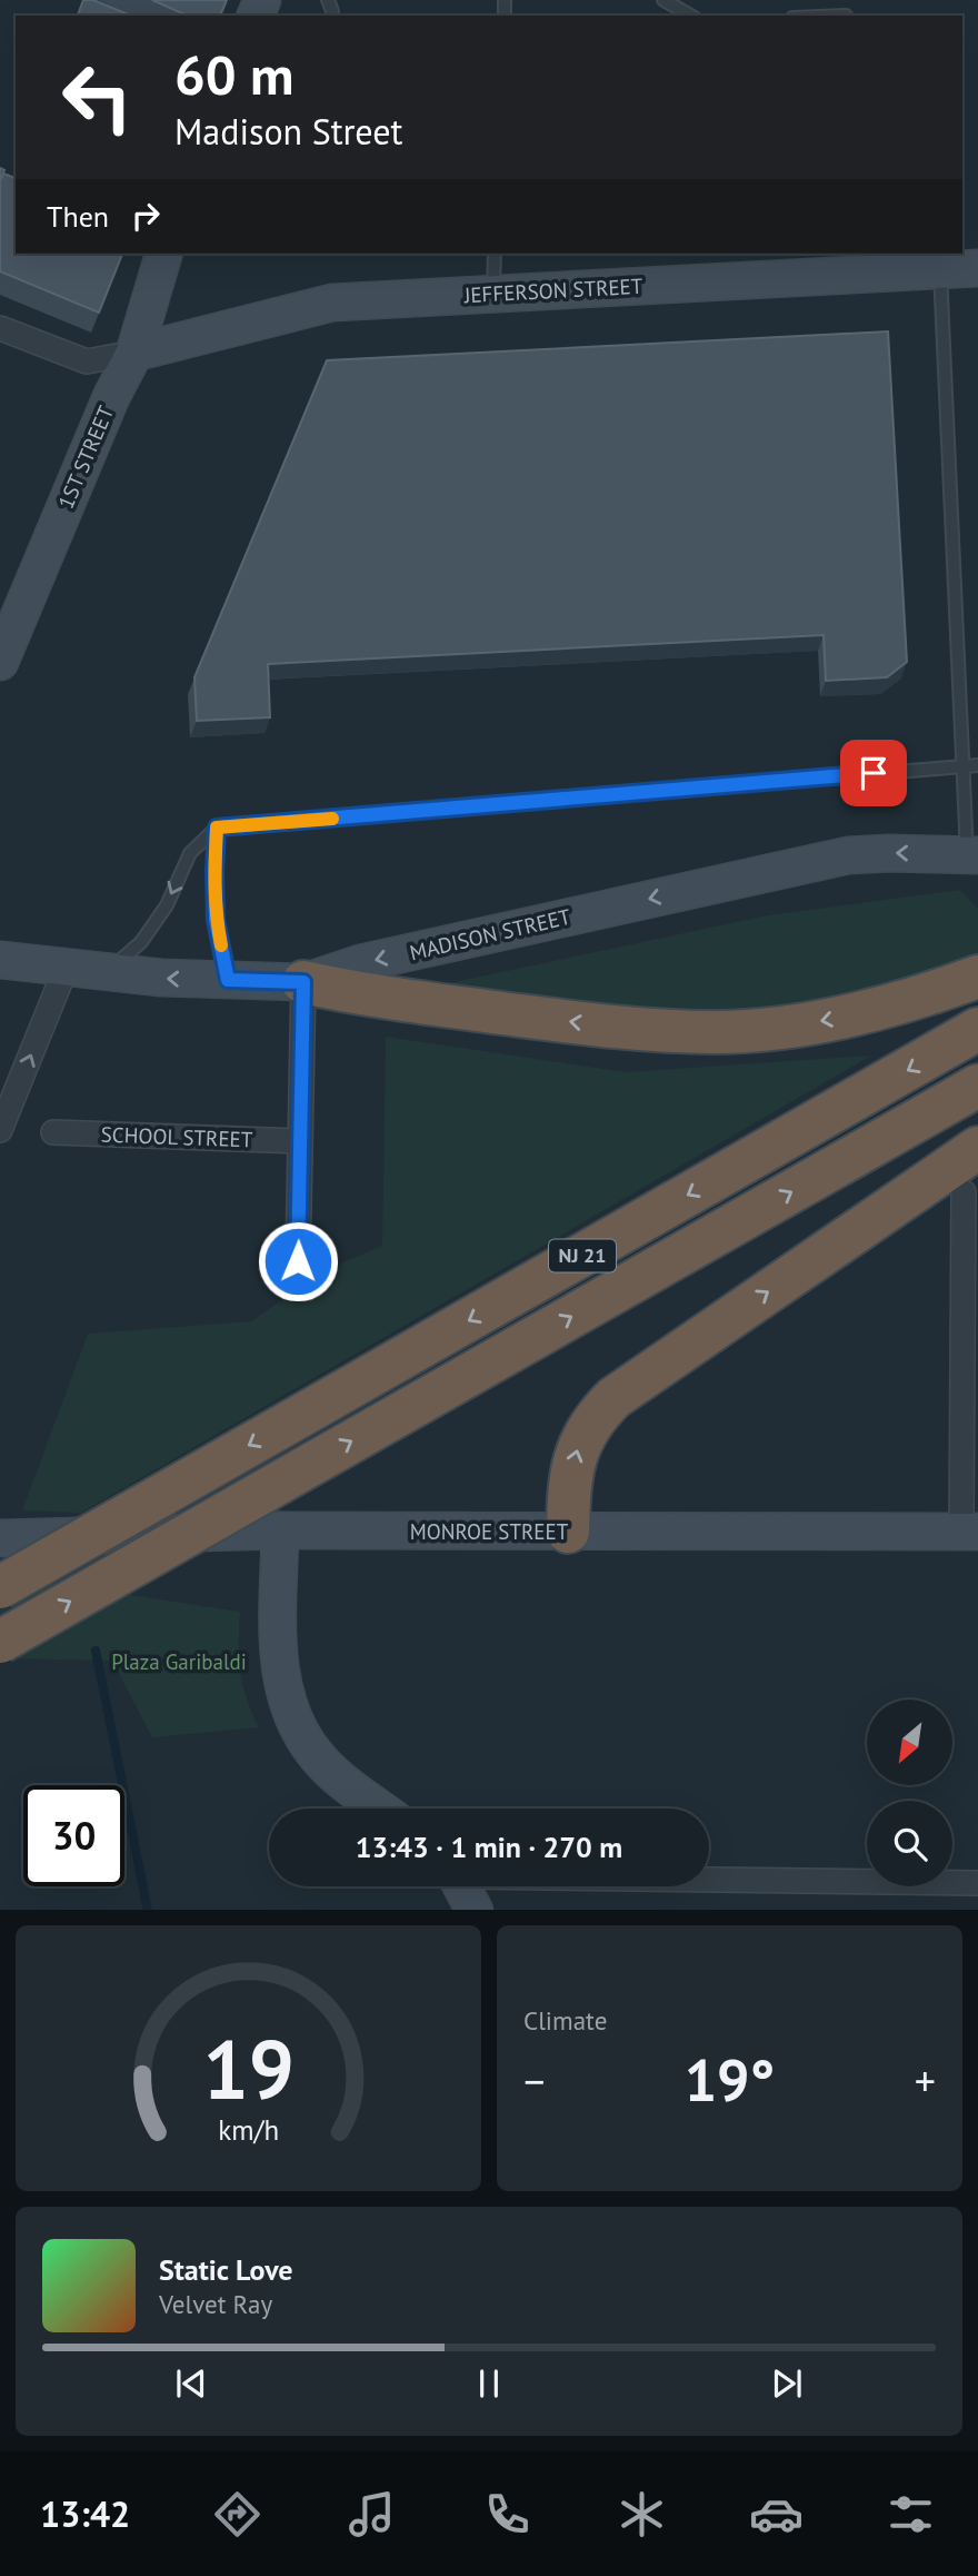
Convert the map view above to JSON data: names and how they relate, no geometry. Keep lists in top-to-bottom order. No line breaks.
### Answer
{"streets":{"highway":["NJ 21"],"street":["JEFFERSON STREET","1ST STREET","MADISON STREET","SCHOOL STREET","MONROE STREET"]},"crossings":[["JEFFERSON STREET","1ST STREET"]],"one_way":["MADISON STREET"],"parks":["Plaza Garibaldi"],"north":"bottom left","page":{"turn":["60 m","Madison Street"],"then":"Then","limit":"30","trip":"13:43 · 1 min · 270 m","tile":"Climate","heat":["−","19°","+"],"song":["Static Love","Velvet Ray"],"tabs":"13:42","gauge":["19","km/h"]}}
